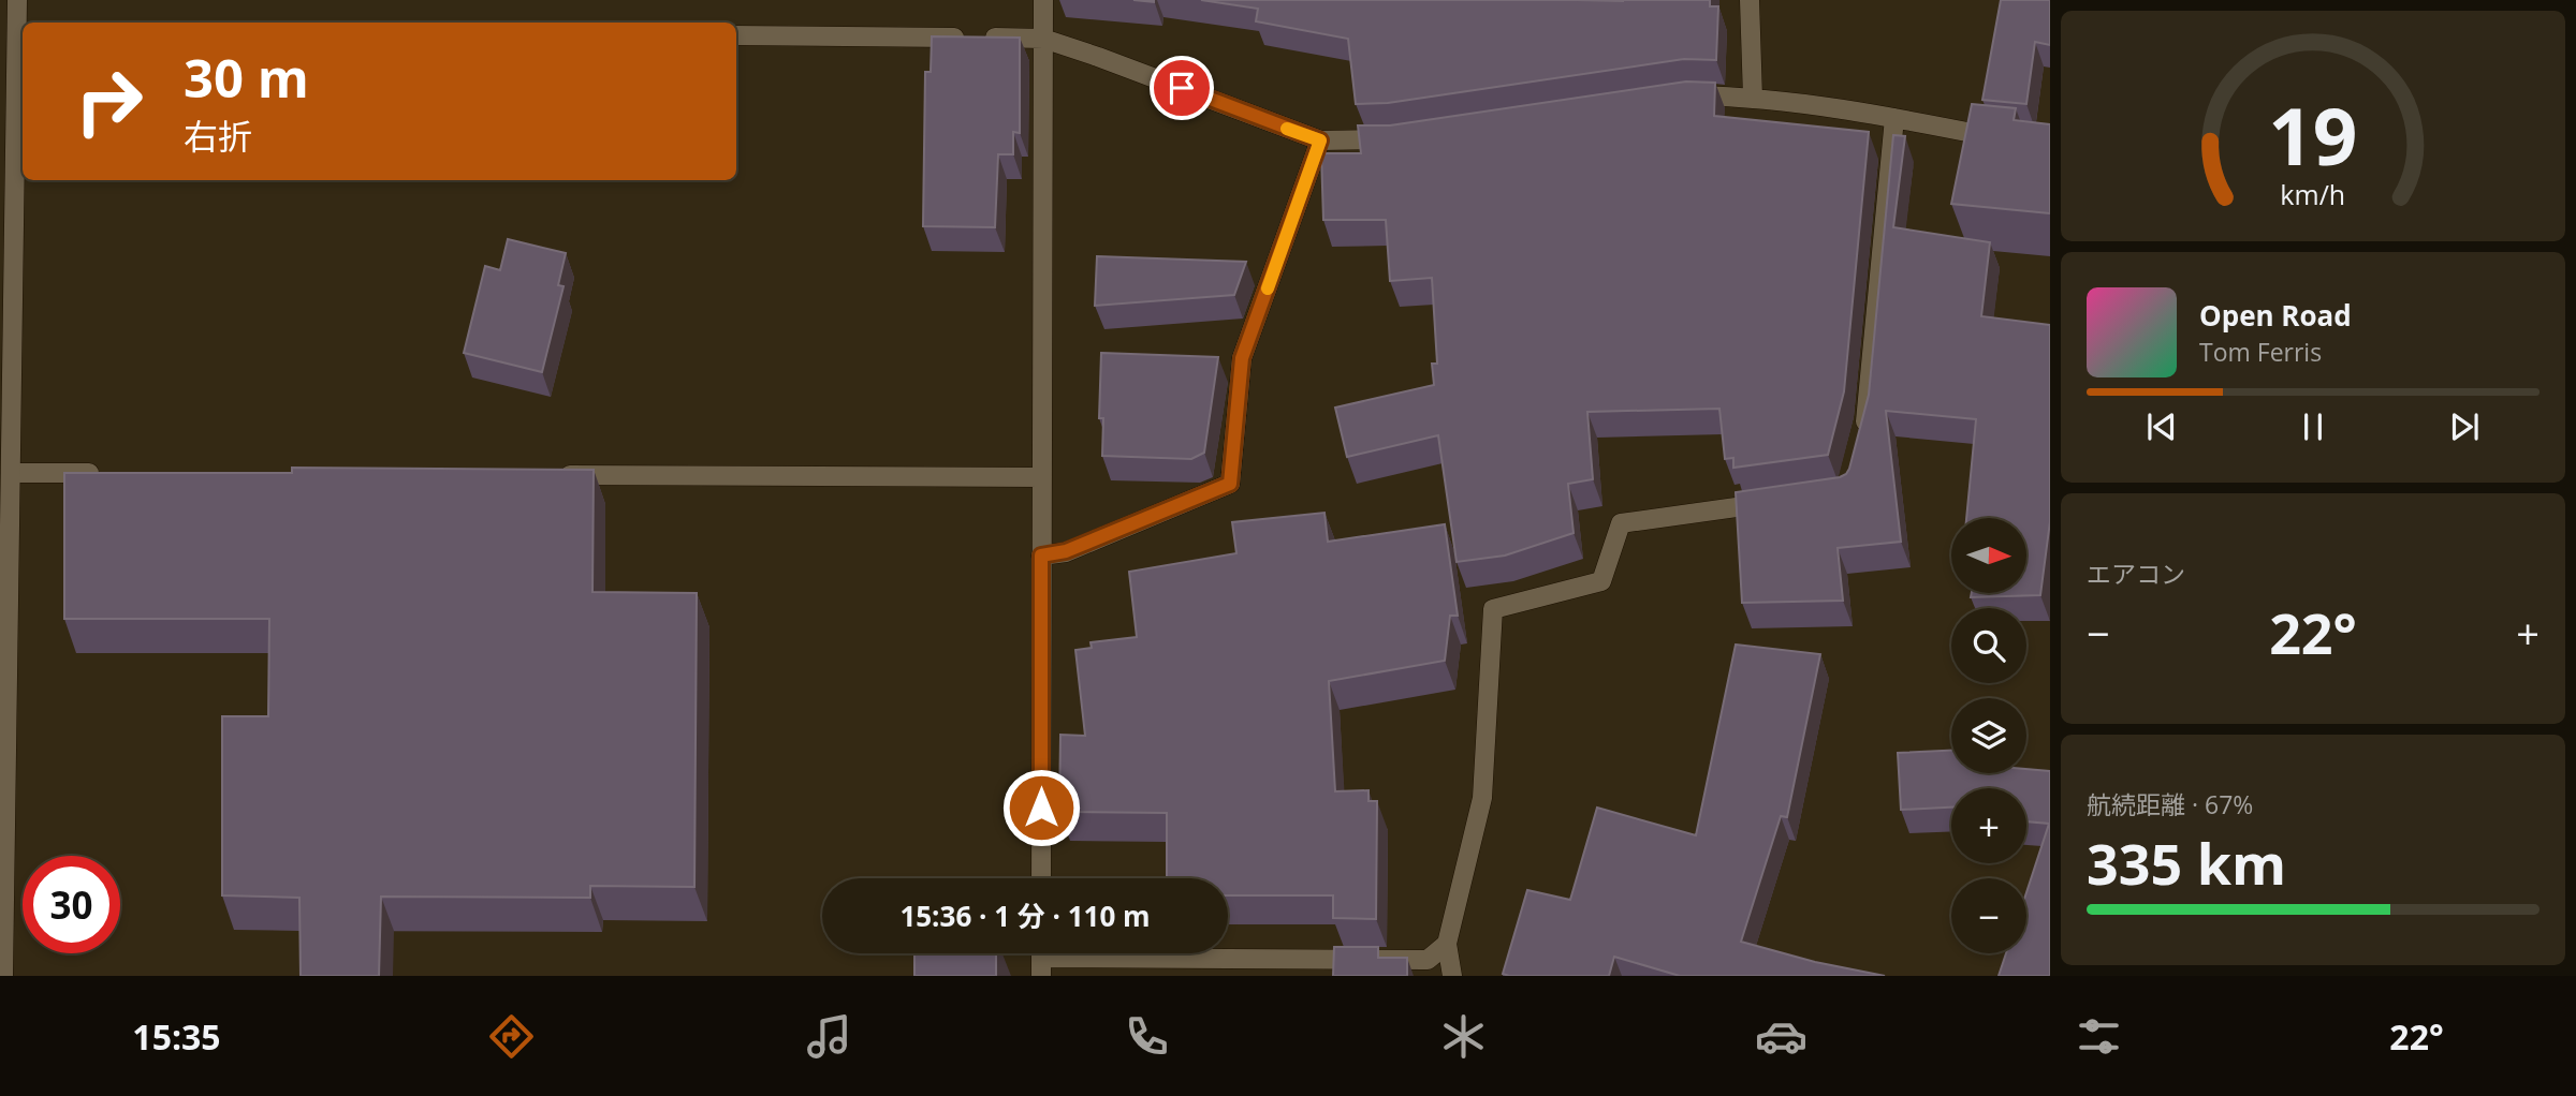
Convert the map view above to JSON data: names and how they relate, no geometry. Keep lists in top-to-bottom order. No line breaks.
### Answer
{"north":"right","page":{"turn":["30 m","右折"],"song":["Open Road","Tom Ferris"],"tile":["エアコン",["航続距離 · 67%","335 km"]],"map_buttons":["+","−"],"heat":["−","22°","+"],"limit":"30","trip":"15:36 · 1 分 · 110 m","tabs":["15:35","22°"],"gauge":["19","km/h"]}}
